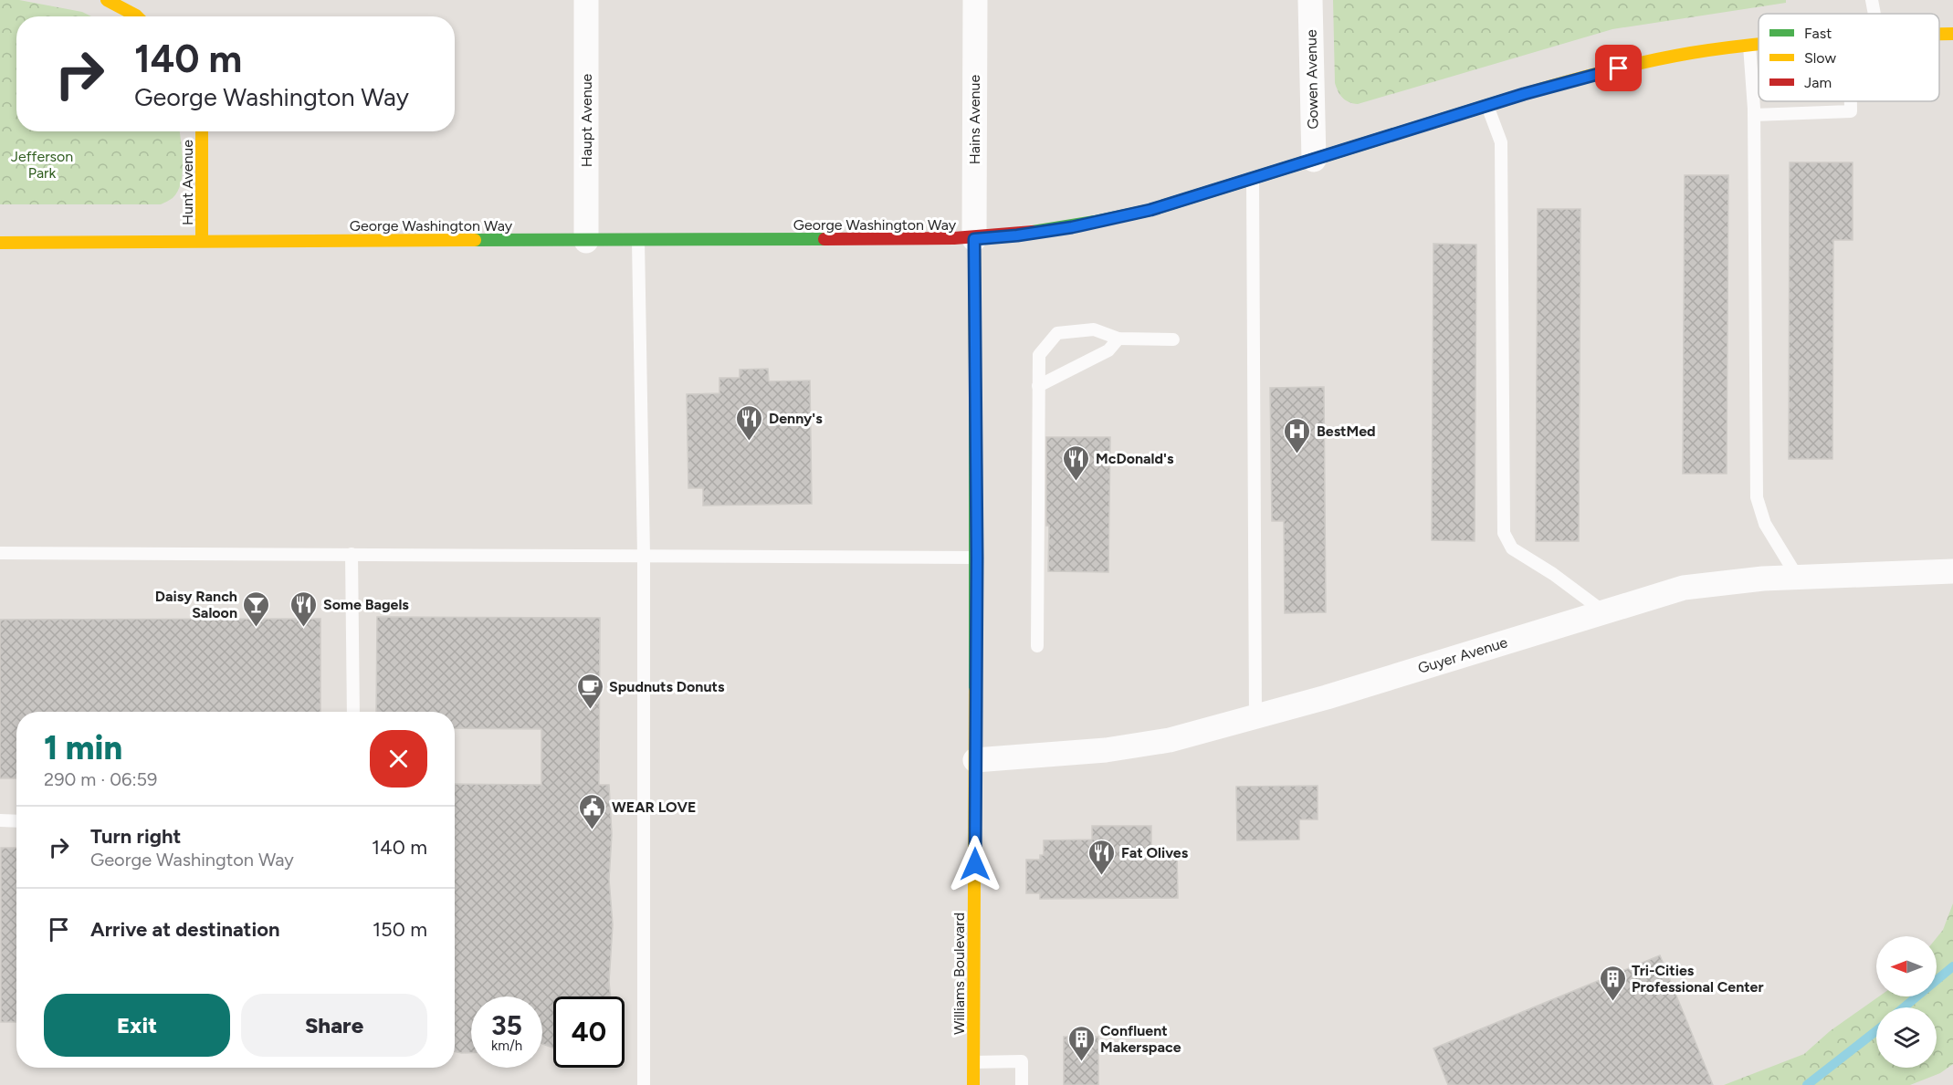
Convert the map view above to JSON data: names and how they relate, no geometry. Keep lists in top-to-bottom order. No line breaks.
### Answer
{"streets":{"main road":["Hunt Avenue","George Washington Way","Williams Boulevard"],"street":["Gowen Avenue","Hains Avenue","Haupt Avenue","Guyer Avenue"]},"crossings":[["Gowen Avenue","George Washington Way"],["Hains Avenue","George Washington Way"],["Hains Avenue","Williams Boulevard"],["Haupt Avenue","George Washington Way"],["Hunt Avenue","George Washington Way"],["George Washington Way","Williams Boulevard"],["Guyer Avenue","Williams Boulevard"]],"parks":["Jefferson Park"],"places":{"restaurant":["Denny's","McDonald's","Some Bagels","Fat Olives"],"hospital":["BestMed"],"bar":["Daisy Ranch Saloon"],"cafe":["Spudnuts Donuts"],"public building":["WEAR LOVE"],"building":["Tri-Cities Professional Center","Confluent Makerspace"]},"legend":["Fast","Slow","Jam"],"north":"left","page":{"turn":["140 m","George Washington Way"],"heading":["1 min","290 m · 06:59"],"list":[{"name":"Turn right","note":"George Washington Way","value":"140 m"},{"name":"Arrive at destination","value":"150 m"}],"buttons":["Exit","Share"],"speed":"35 km/h","limit":"40"}}
